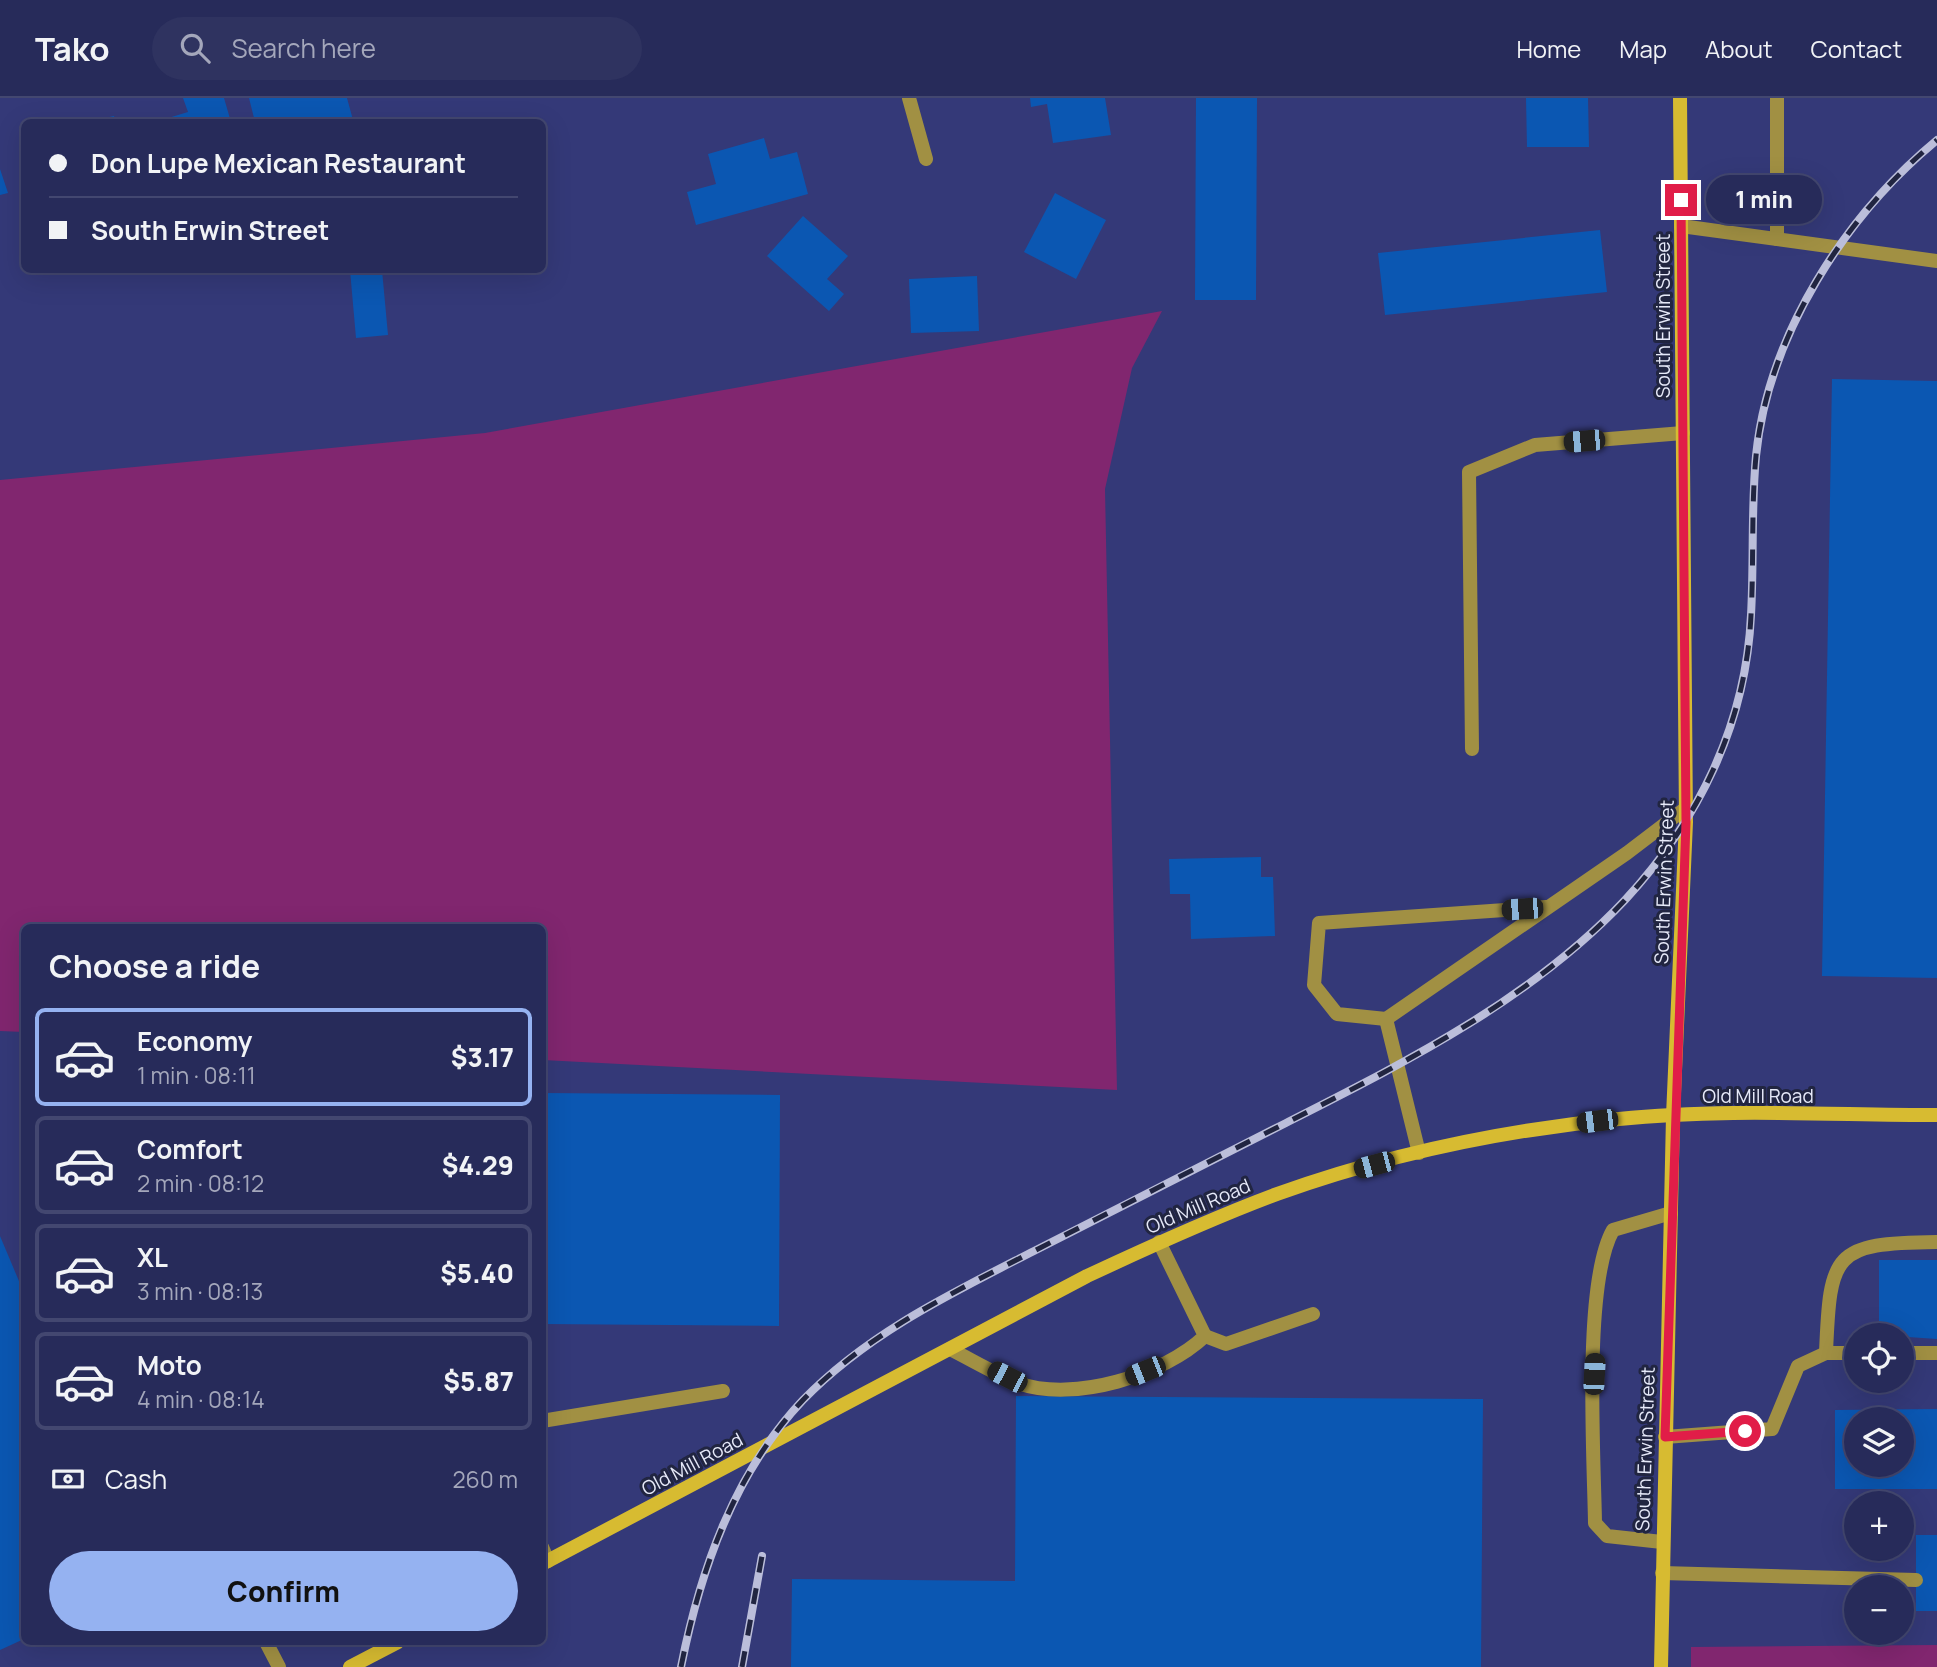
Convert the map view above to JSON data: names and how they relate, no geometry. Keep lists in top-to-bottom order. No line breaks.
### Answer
{"streets":{"street":["South Erwin Street","Old Mill Road"]},"crossings":[["South Erwin Street","Old Mill Road"]],"page":{"header":"Tako","search":"Search here","nav":["Home","Map","About","Contact"],"banner":["Don Lupe Mexican Restaurant","South Erwin Street"],"bubble":"1 min","heading":"Choose a ride","list":[{"name":"Economy","note":"1 min · 08:11","value":"$3.17"},{"name":"Comfort","note":"2 min · 08:12","value":"$4.29"},{"name":"XL","note":"3 min · 08:13","value":"$5.40"},{"name":"Moto","note":"4 min · 08:14","value":"$5.87"}],"map_buttons":["+","−"],"pay":["Cash","260 m"],"buttons":"Confirm"}}
